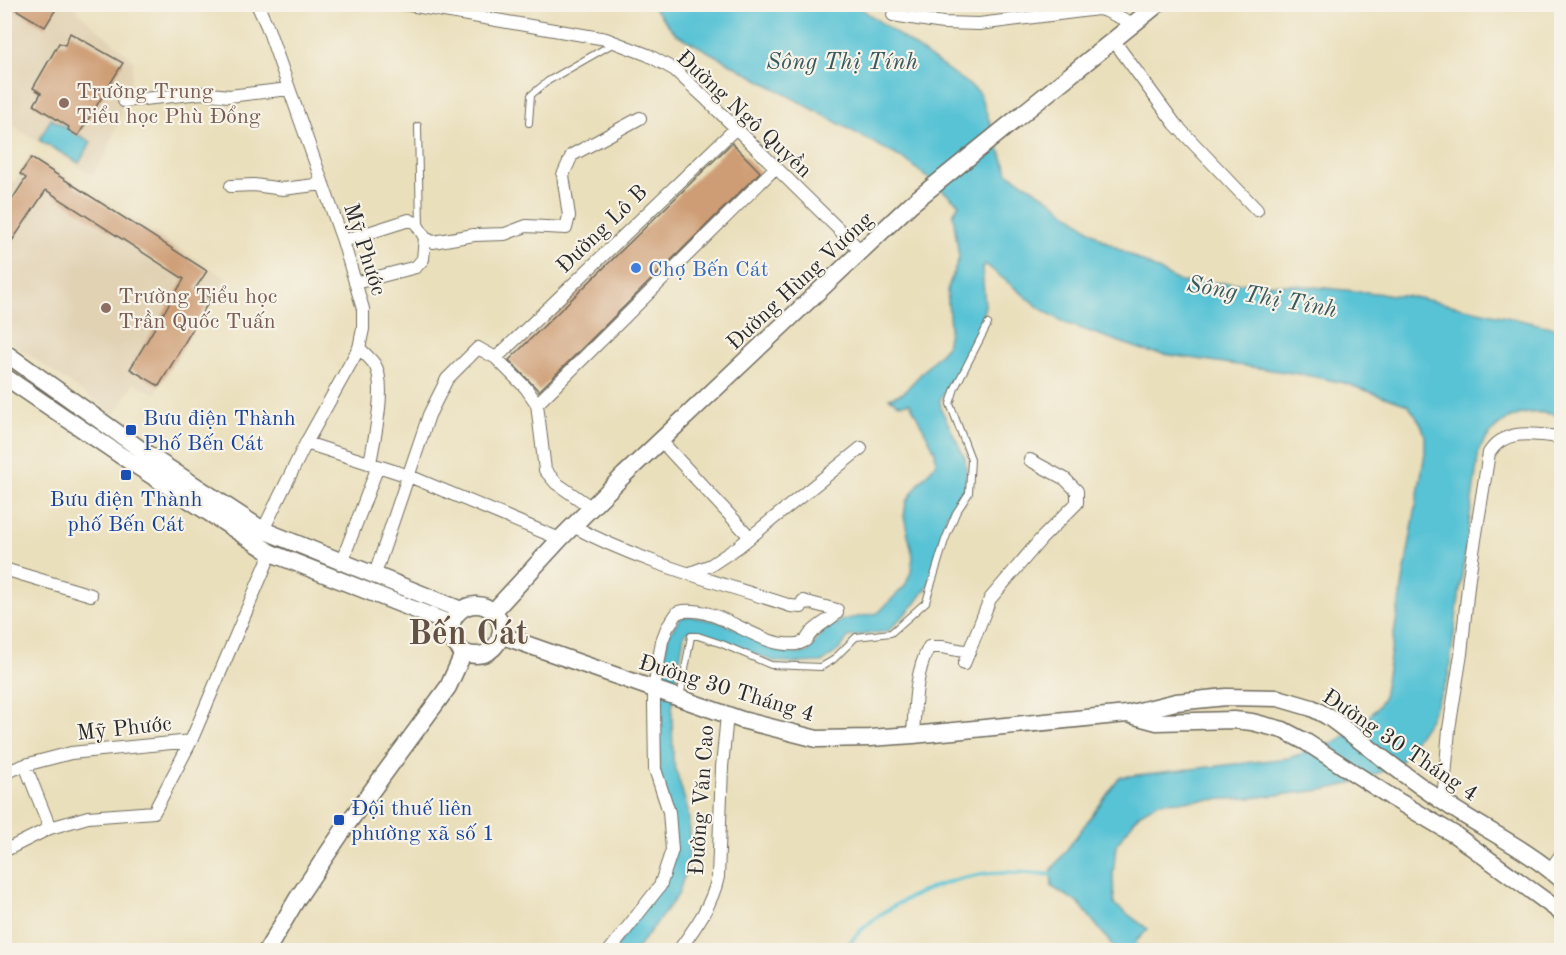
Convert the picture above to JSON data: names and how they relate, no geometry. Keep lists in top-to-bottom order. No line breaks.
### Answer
{"streets":{"main road":["Đường Hùng Vương","Đường 30 Tháng 4"],"street":["Đường Ngô Quyền","Đường Lô B","Mỹ Phước","Đường Văn Cao"]},"crossings":[["Đường Ngô Quyền","Đường Lô B"],["Đường Ngô Quyền","Đường Hùng Vương"],["Đường Hùng Vương","Đường 30 Tháng 4"],["Đường 30 Tháng 4","Đường Văn Cao"]],"districts":["Bến Cát"],"water":["Sông Thị Tính"],"places":{"other":["Trường Trung Tiểu học Phù Đổng","Chợ Bến Cát","Trường Tiểu học Trần Quốc Tuấn"],"transit":["Bưu điện Thành Phố Bến Cát","Bưu điện Thành phố Bến Cát","Đội thuế liên phường xã số 1"]}}
